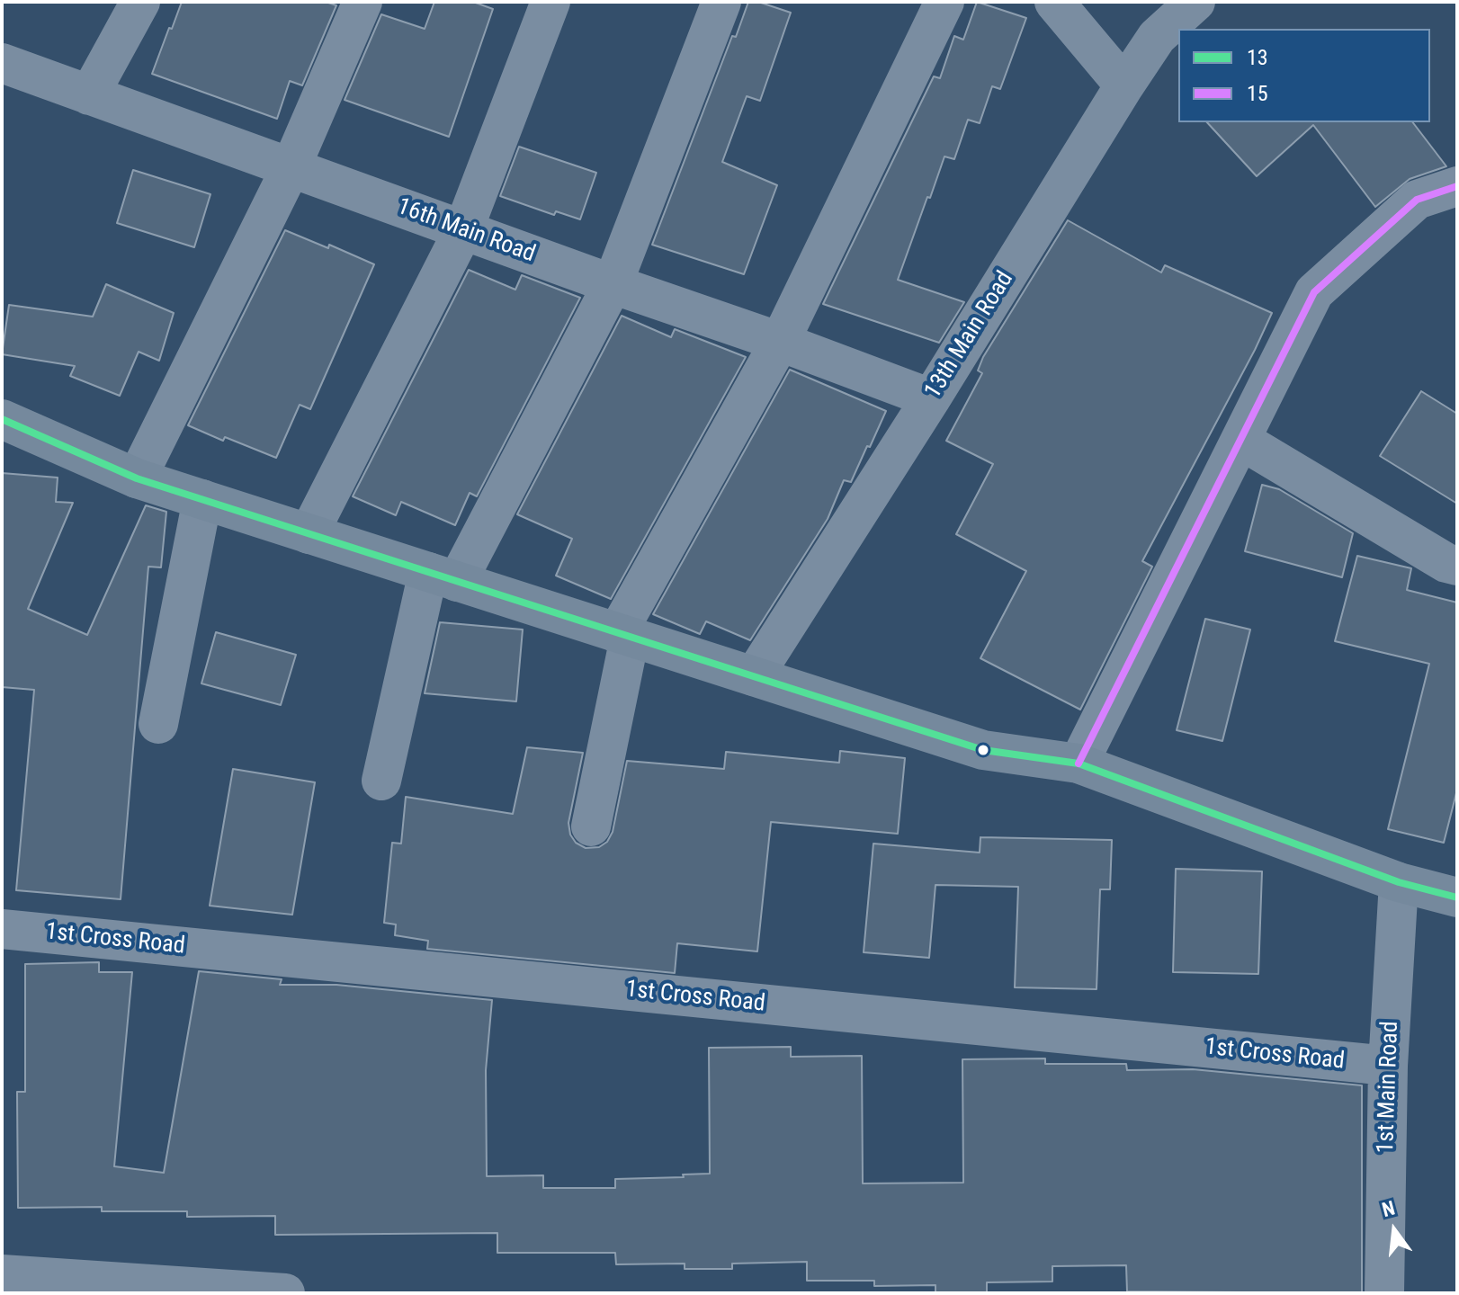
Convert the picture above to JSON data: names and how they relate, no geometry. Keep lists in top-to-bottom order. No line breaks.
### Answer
{"streets":{"street":["16th Main Road","13th Main Road","1st Cross Road","1st Main Road"]},"crossings":[["16th Main Road","13th Main Road"],["1st Cross Road","1st Main Road"]],"lines":["transit line 15","transit line 13"],"legend":["13","15"],"north":"top"}
